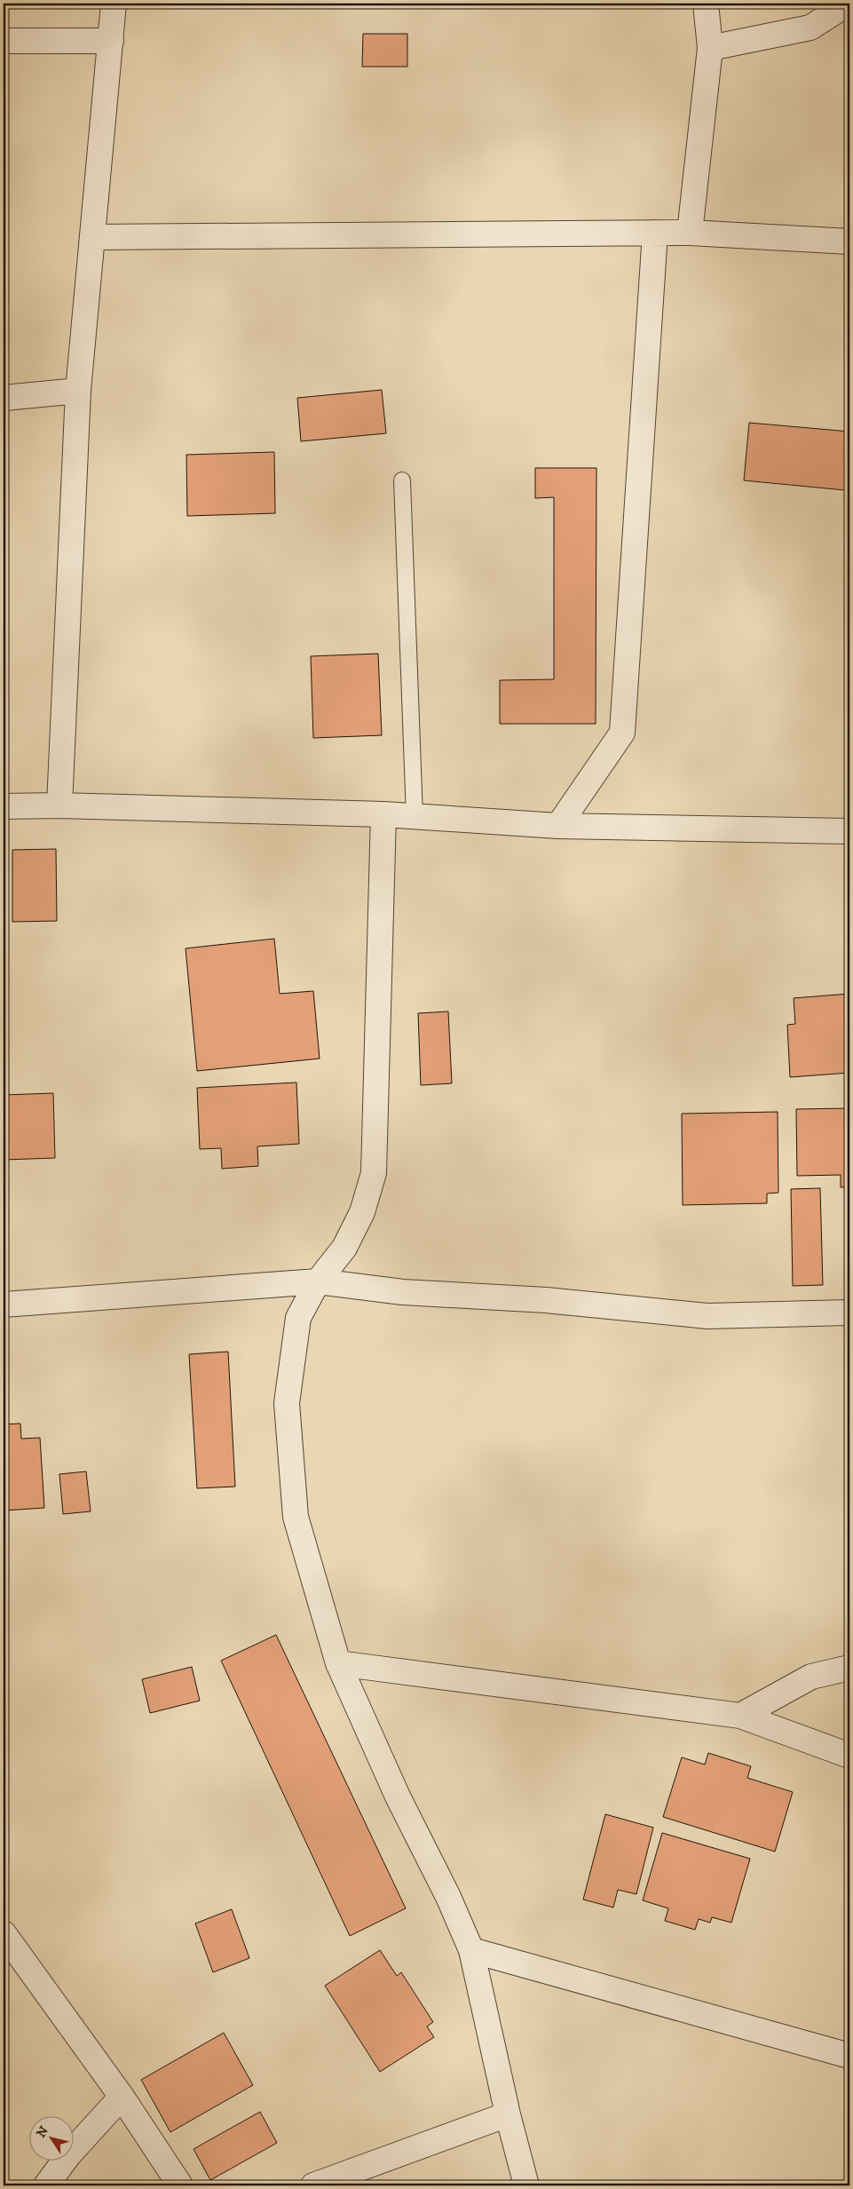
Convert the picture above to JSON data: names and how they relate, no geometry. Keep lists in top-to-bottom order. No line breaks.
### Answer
{"north":"top left"}
